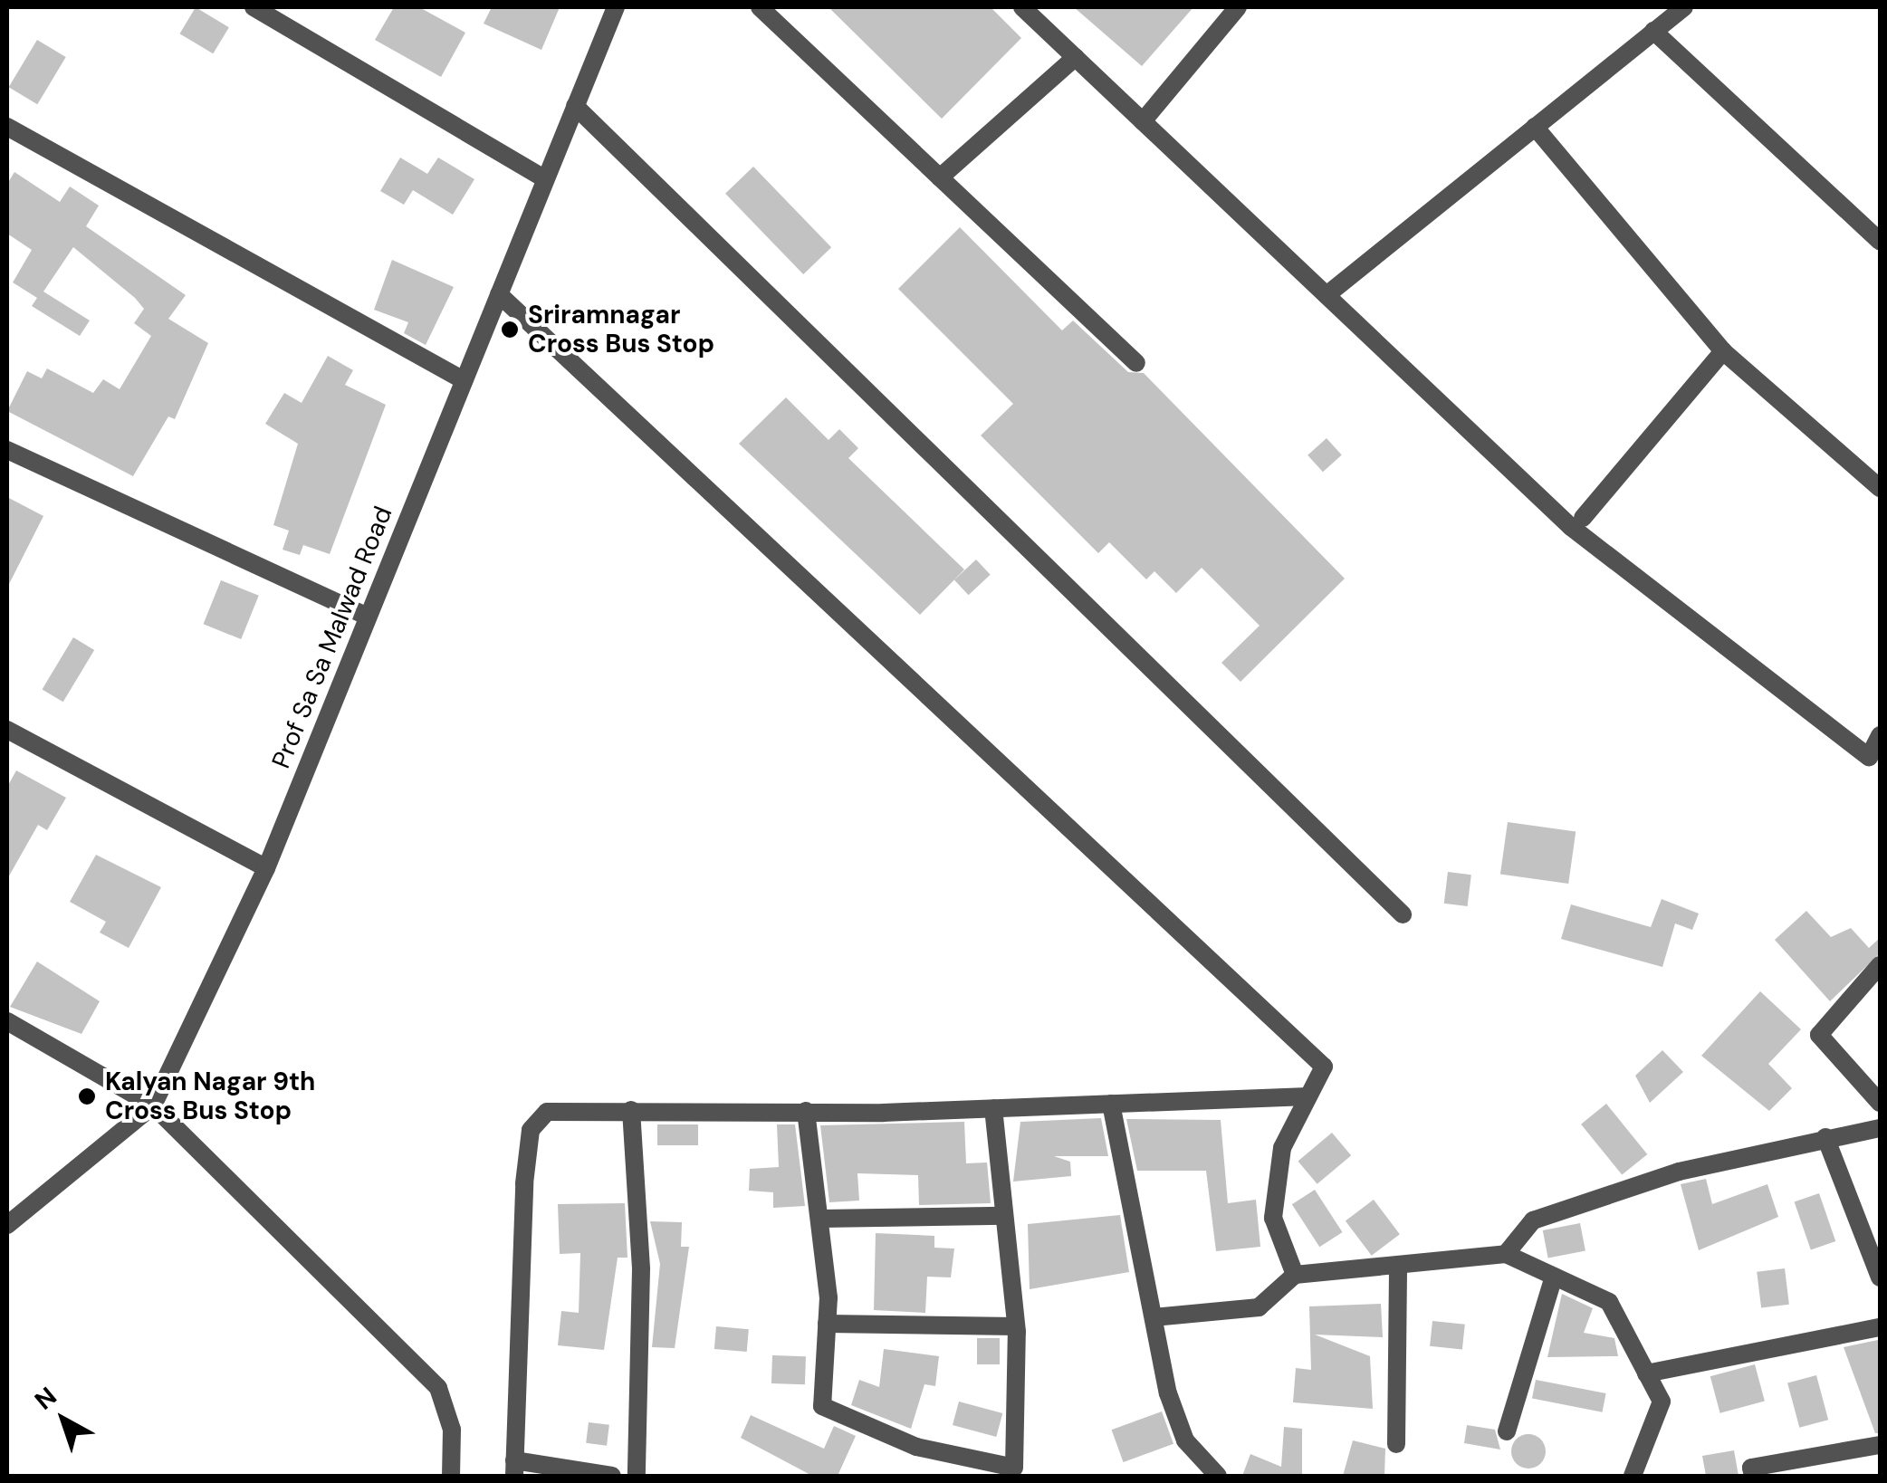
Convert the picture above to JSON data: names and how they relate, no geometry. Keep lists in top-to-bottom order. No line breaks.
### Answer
{"streets":{"street":["Prof Sa Sa Malwad Road"]},"places":["Sriramnagar Cross Bus Stop","Kalyan Nagar 9th Cross Bus Stop"],"north":"top left"}
